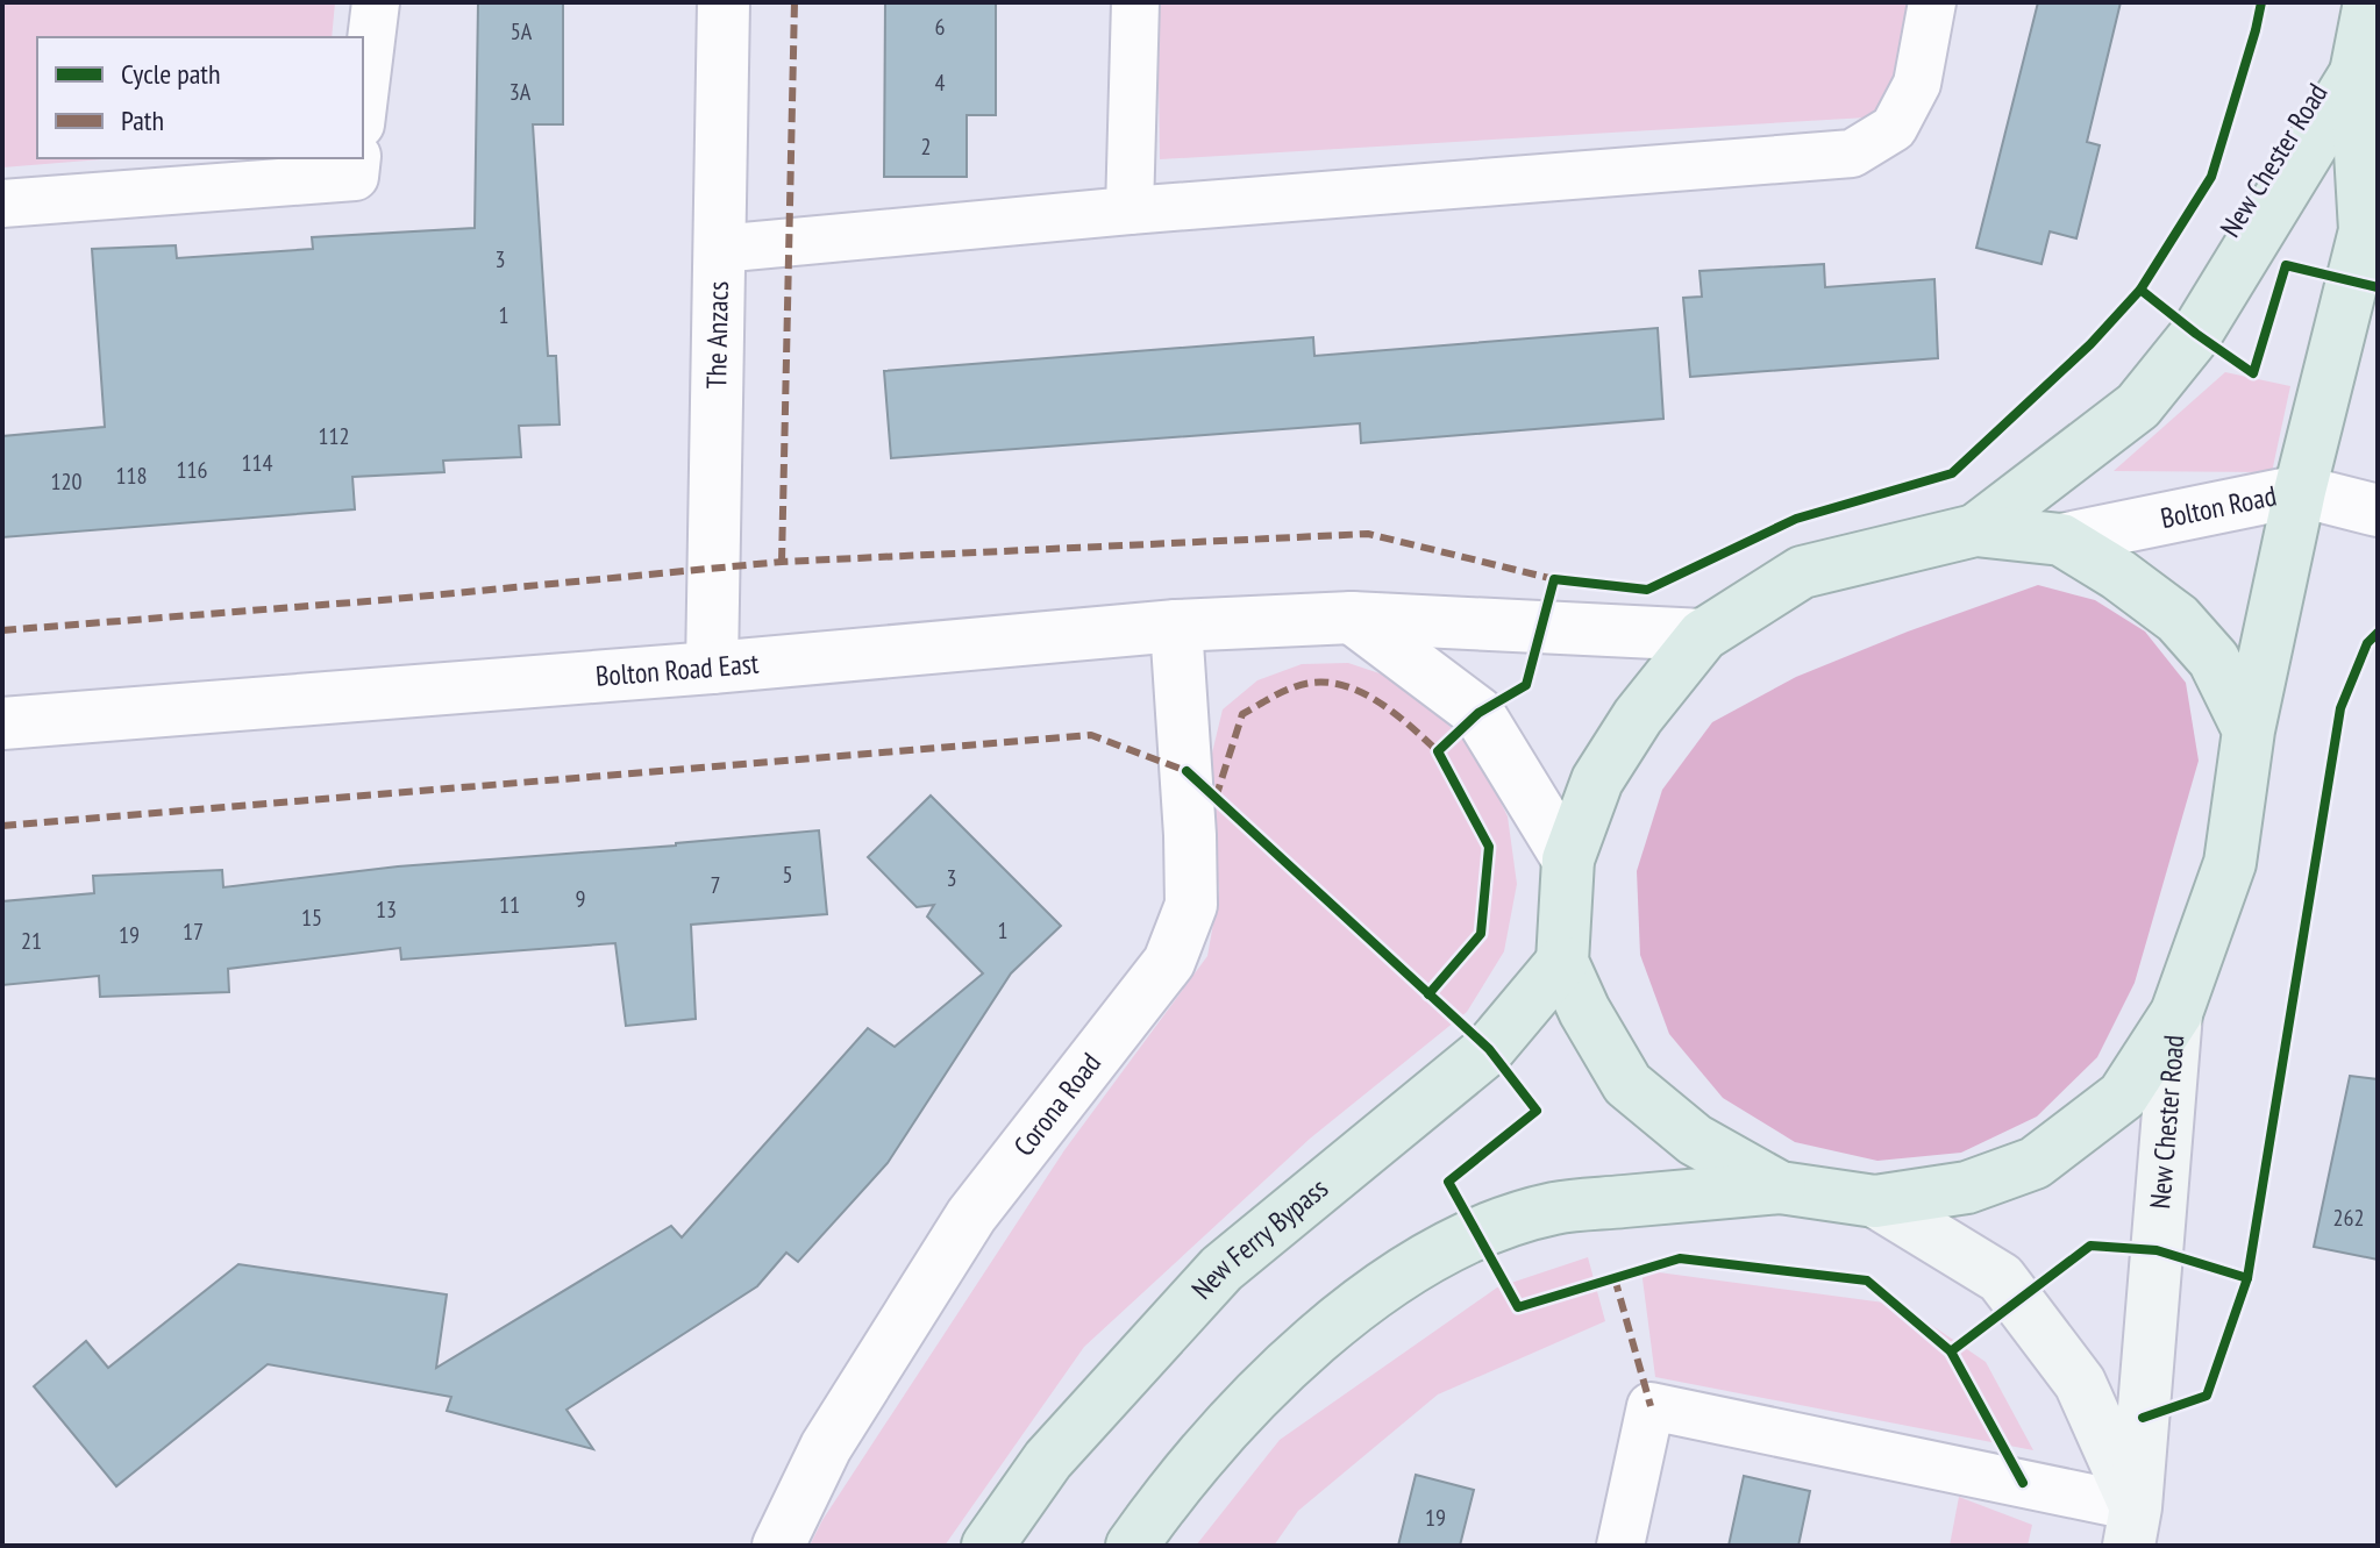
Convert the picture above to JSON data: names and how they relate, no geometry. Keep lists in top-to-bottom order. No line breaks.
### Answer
{"streets":{"highway":["New Chester Road","New Ferry Bypass"],"street":["The Anzacs","Bolton Road","Bolton Road East","Corona Road"]},"crossings":[["New Chester Road","Bolton Road"],["The Anzacs","Bolton Road East"],["Bolton Road East","Corona Road"]],"house_numbers":["6","5A","4","3A","2","3","1","112","114","116","118","120","5","3","7","9","11","13","15","1","17","19","21","262","19"],"legend":["Cycle path","Path"]}
